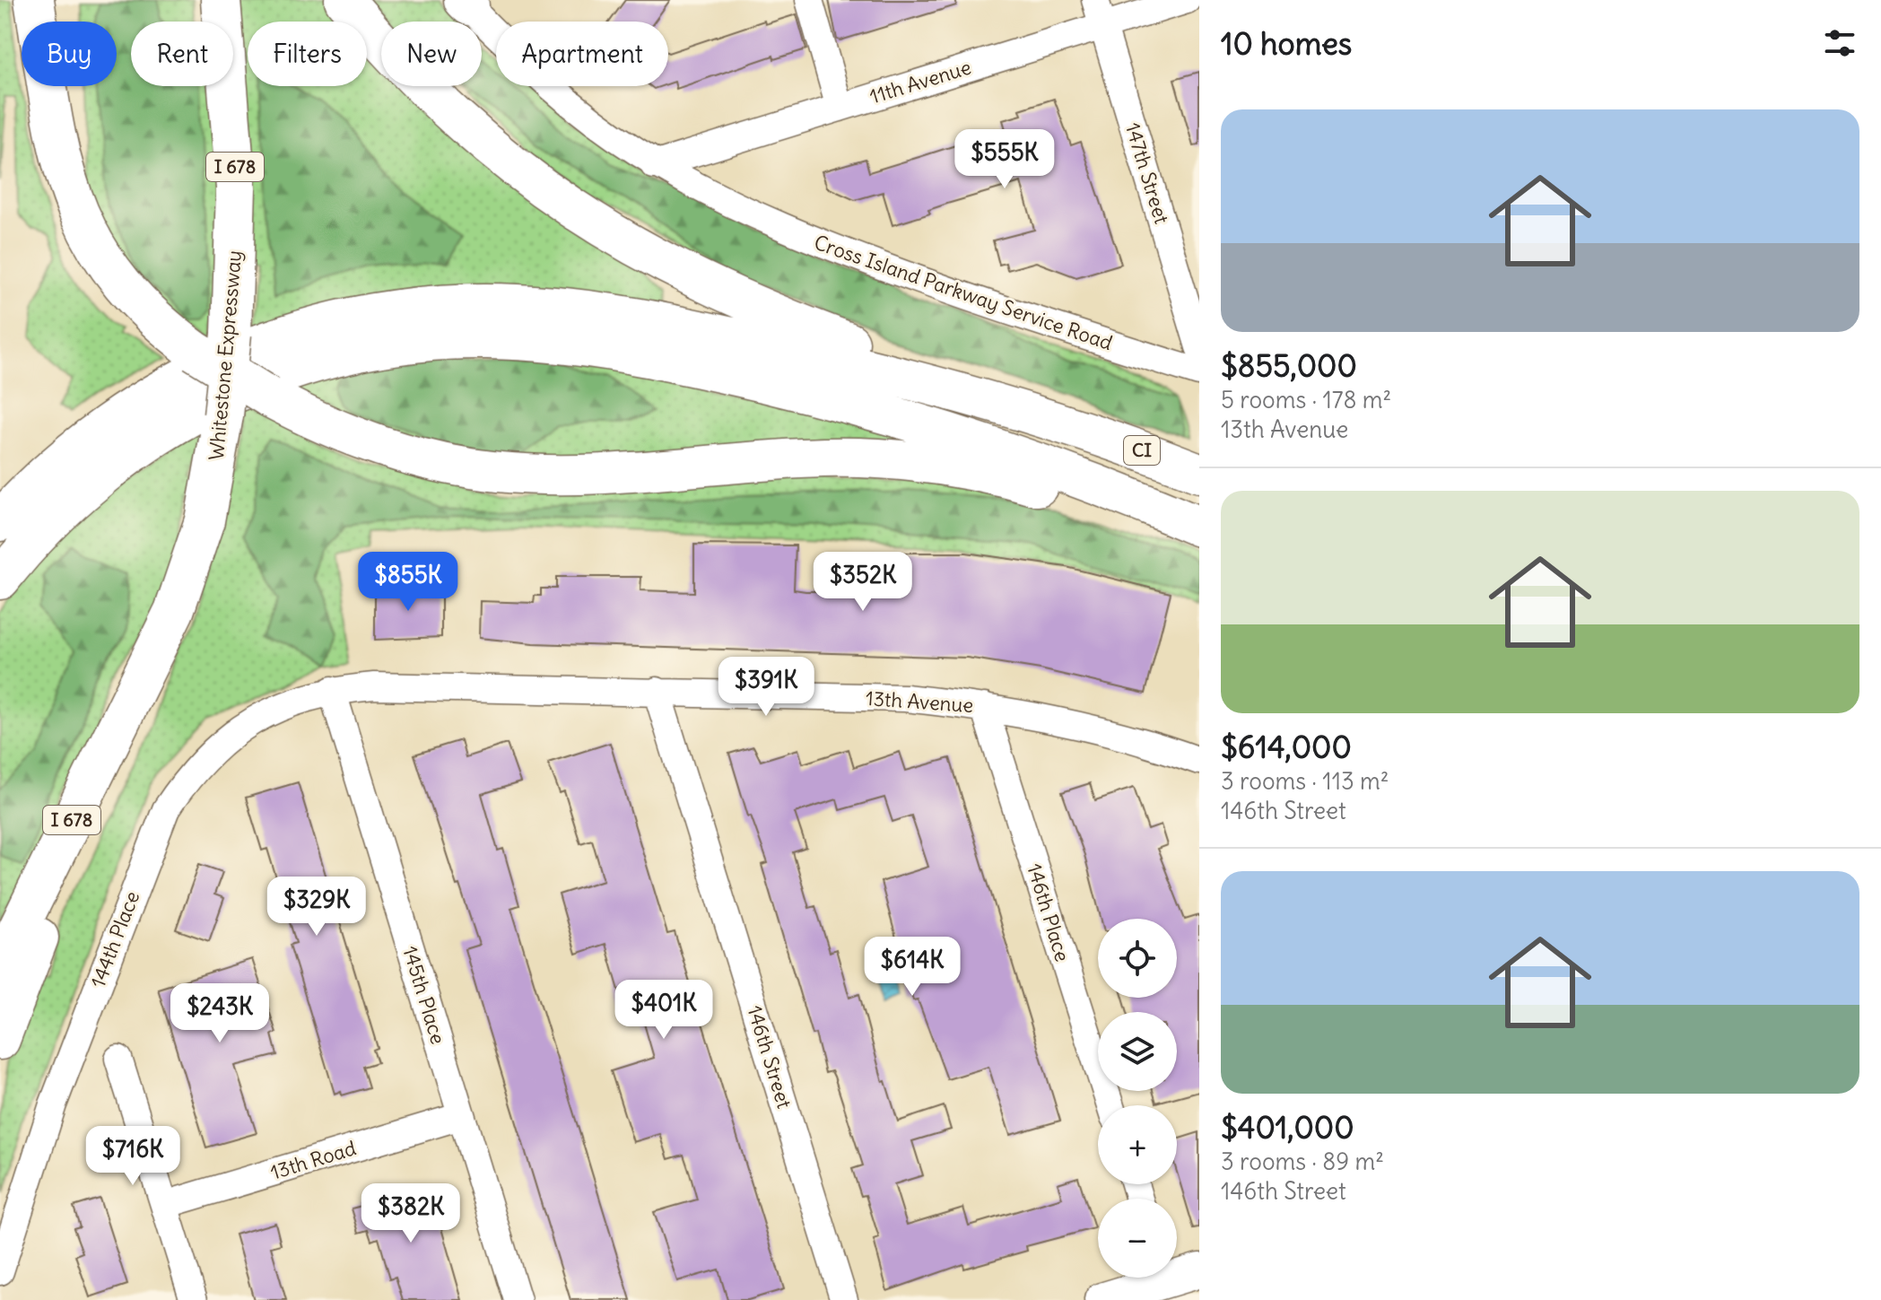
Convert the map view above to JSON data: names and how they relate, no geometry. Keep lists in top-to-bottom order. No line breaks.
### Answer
{"streets":{"highway":["I 678","Whitestone Expressway","CI"],"street":["11th Avenue","147th Street","Cross Island Parkway Service Road","13th Avenue","146th Place","144th Place","145th Place","146th Street","13th Road"]},"crossings":[["11th Avenue","147th Street"],["11th Avenue","Cross Island Parkway Service Road"],["13th Avenue","146th Place"],["13th Avenue","144th Place"],["13th Avenue","145th Place"],["13th Avenue","146th Street"],["144th Place","145th Place"],["145th Place","13th Road"]],"page":{"heading":"10 homes","chip":["Buy","Rent","Filters","New","Apartment"],"list":[{"name":"$855,000","note":"5 rooms · 178 m² · 13th Avenue"},{"name":"$614,000","note":"3 rooms · 113 m² · 146th Street"},{"name":"$401,000","note":"3 rooms · 89 m² · 146th Street"}],"price":["$555K","$855K","$352K","$391K","$329K","$614K","$401K","$243K","$716K","$382K"],"map_buttons":["+","−"]}}
